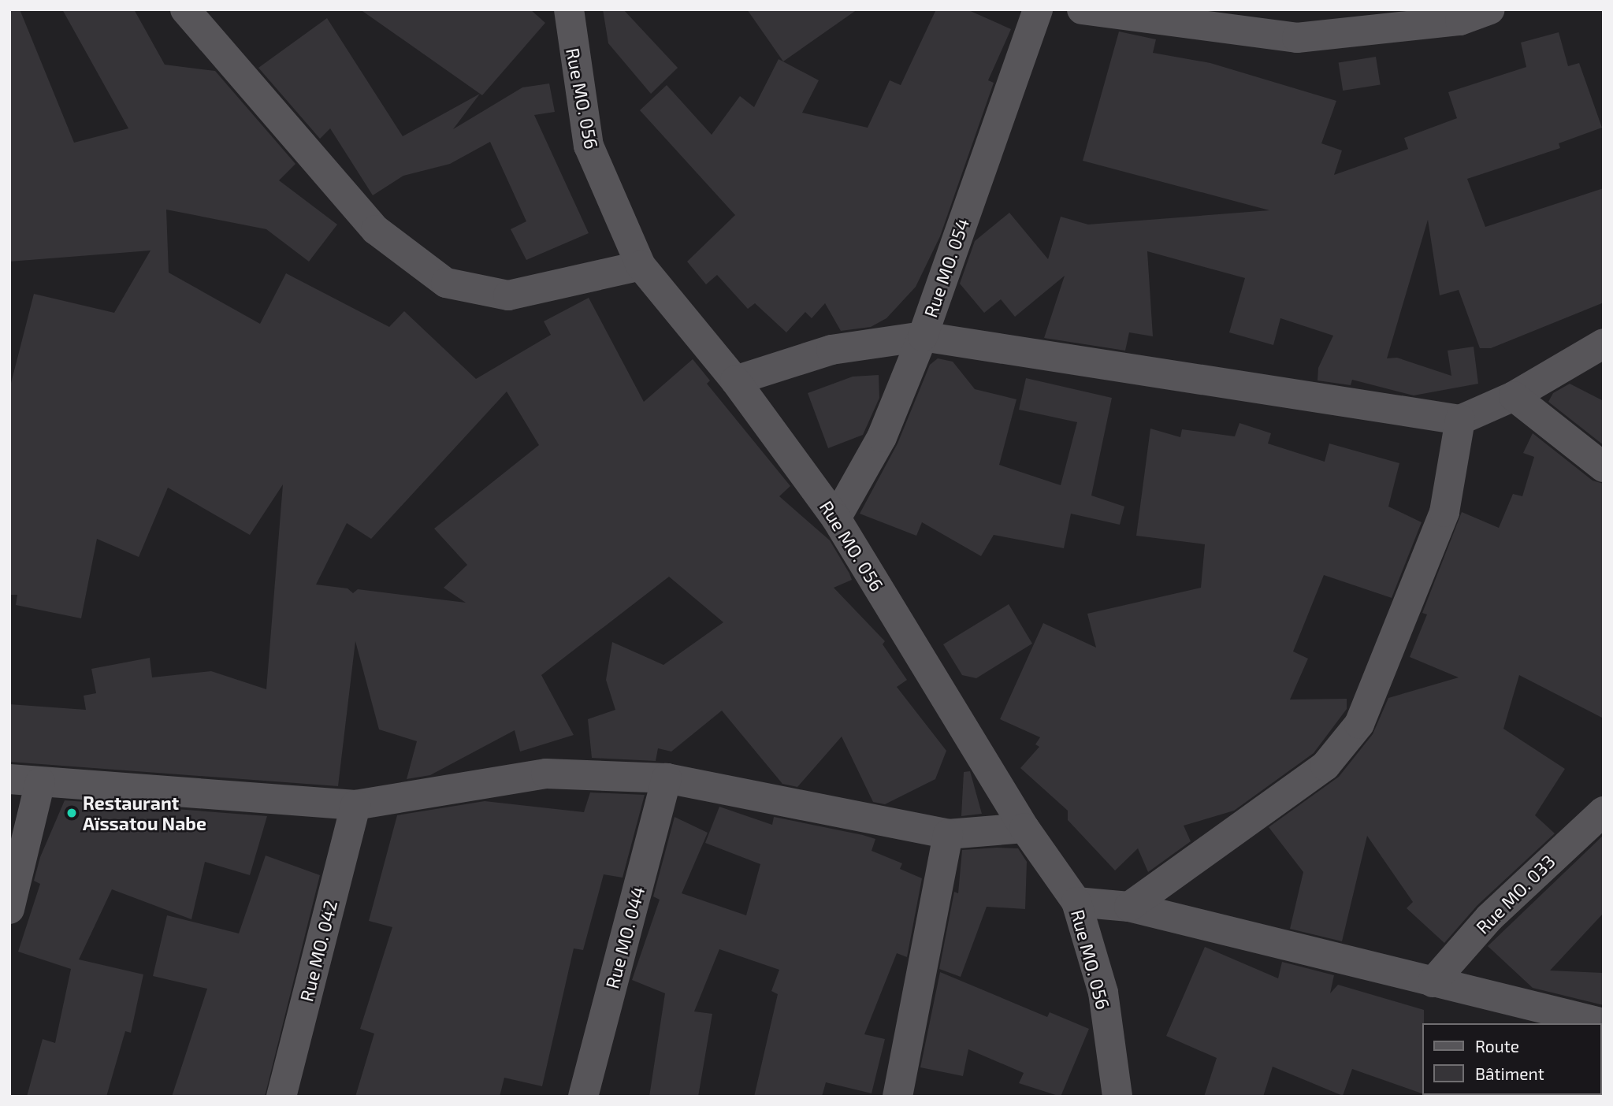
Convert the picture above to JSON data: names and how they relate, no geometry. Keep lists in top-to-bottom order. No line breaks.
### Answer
{"streets":{"street":["Rue MO. 056","Rue MO. 054","Rue MO. 033","Rue MO. 044","Rue MO. 042"]},"crossings":[["Rue MO. 056","Rue MO. 054"]],"places":["Restaurant Aïssatou Nabe"],"legend":["Route","Bâtiment"]}
